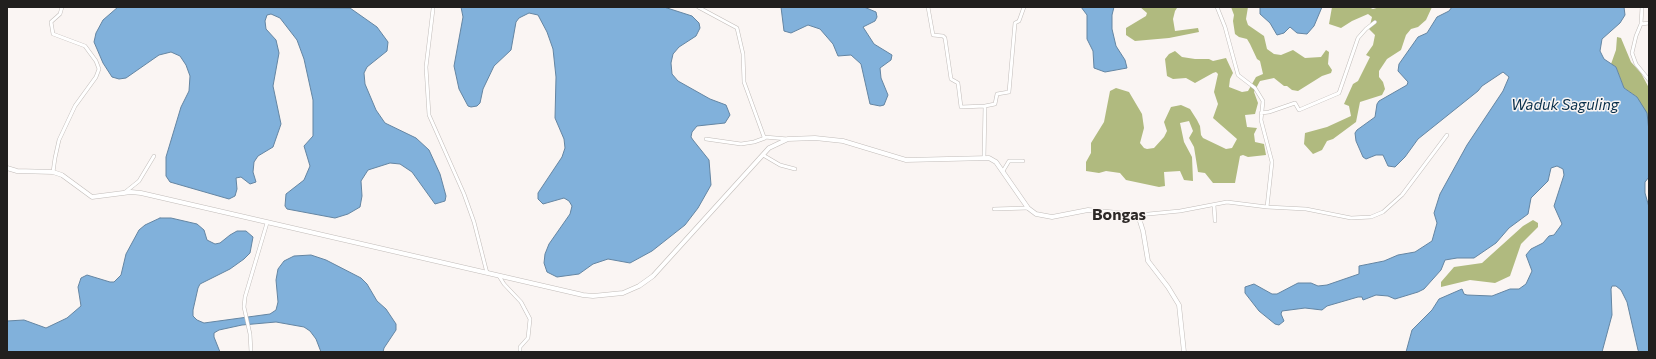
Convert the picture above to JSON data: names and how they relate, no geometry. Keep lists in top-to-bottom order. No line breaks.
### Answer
{"districts":["Bongas"],"water":["Waduk Saguling"]}
